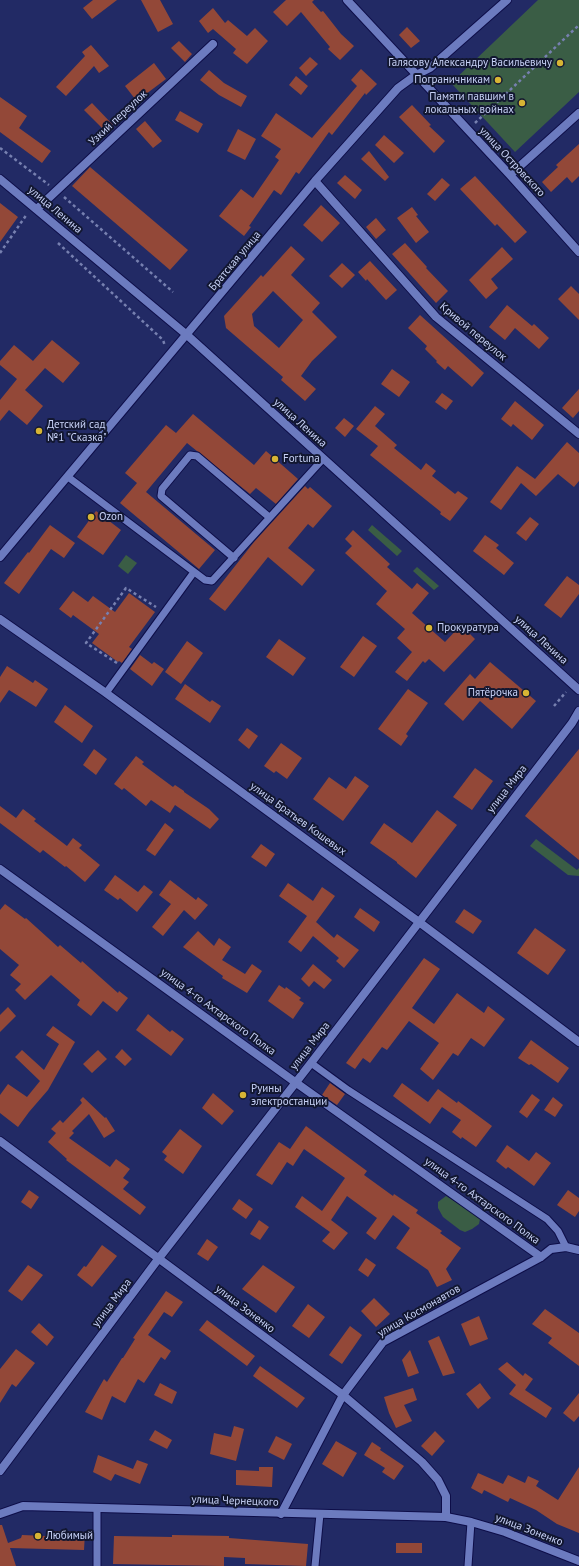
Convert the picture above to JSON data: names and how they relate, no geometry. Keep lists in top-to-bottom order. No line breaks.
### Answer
{"streets":{"street":["Узкий переулок","улица Островского","улица Ленина","Братская улица","Кривой переулок","улица Мира","улица Братьев Кошевых","улица 4-го Ахтарского Полка","улица Зоненко","улица Космонавтов","улица Чернецкого"]},"crossings":[["Узкий переулок","улица Ленина"],["улица Островского","Братская улица"],["улица Ленина","Братская улица"],["Братская улица","Кривой переулок"],["улица Мира","улица Братьев Кошевых"],["улица Мира","улица 4-го Ахтарского Полка"],["улица Мира","улица Зоненко"],["улица 4-го Ахтарского Полка","улица Космонавтов"],["улица Зоненко","улица Космонавтов"],["улица Зоненко","улица Чернецкого"],["улица Космонавтов","улица Чернецкого"]],"places":["Галясову Александру Васильевичу","Пограничникам","Памяти павшим в локальных войнах","Детский сад №1 \"Сказка\"","Fortuna","Ozon","Прокуратура","Пятёрочка","Руины электростанции","Любимый"]}
